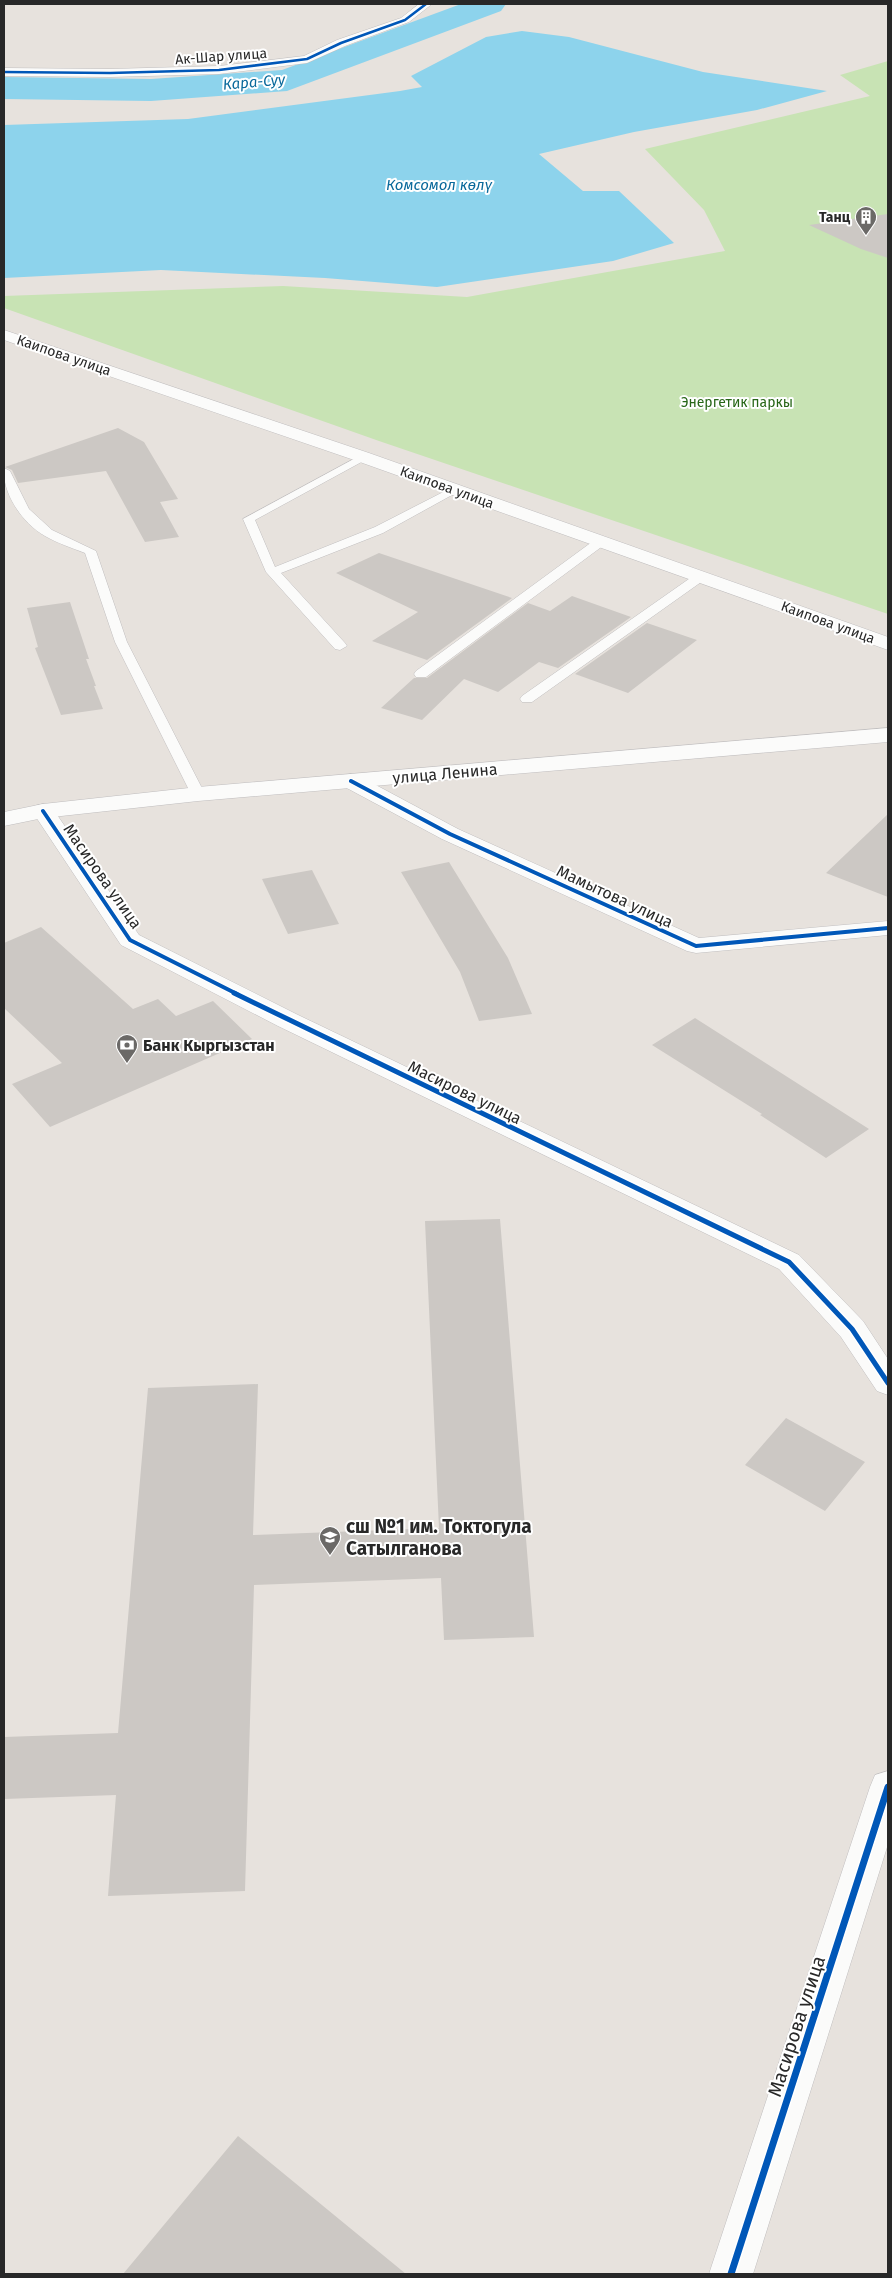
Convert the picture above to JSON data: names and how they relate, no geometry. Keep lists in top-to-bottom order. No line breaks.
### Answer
{"streets":{"street":["Ак-Шар улица","Каипова улица","улица Ленина","Масирова улица","Мамытова улица"]},"crossings":[["улица Ленина","Масирова улица"],["улица Ленина","Мамытова улица"]],"water":["Кара-Суу","Комсомол көлү"],"parks":["Энергетик паркы"],"places":{"building":["Танц"],"bank":["Банк Кыргызстан"],"school or university":["сш №1 им. Токтогула Сатылганова"]}}
